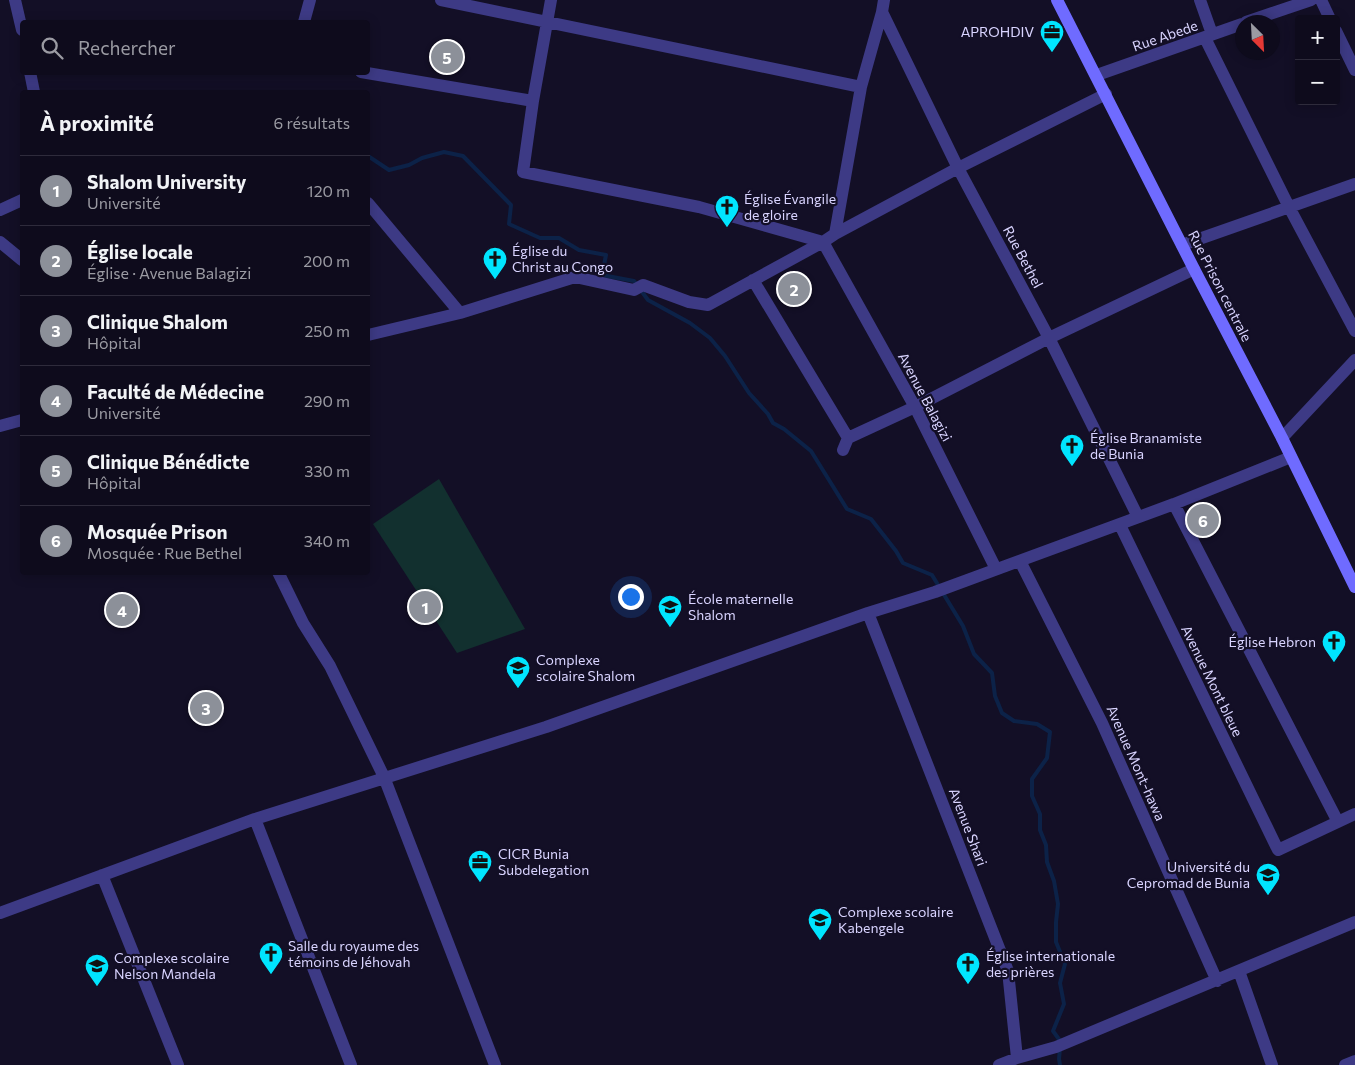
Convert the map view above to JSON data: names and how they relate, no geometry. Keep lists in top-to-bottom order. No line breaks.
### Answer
{"streets":{"street":["Rue Abede","Rue Bethel","Rue Prison centrale","Avenue Balagizi","Avenue Mont bleue","Avenue Mont-hawa","Avenue Shari"]},"crossings":[["Rue Abede","Rue Prison centrale"]],"places":{"office":["APROHDIV","CICR Bunia Subdelegation"],"church":["Église Évangile de gloire","Église du Christ au Congo","Église Branamiste de Bunia","Église Hebron","Salle du royaume des témoins de Jéhovah","Église internationale des prières"],"school or university":["École maternelle Shalom","Complexe scolaire Shalom","Université du Cepromad de Bunia","Complexe scolaire Kabengele","Complexe scolaire Nelson Mandela"]},"north":"bottom right","page":{"map_buttons":["+","−"],"search":"Rechercher","pins":["5","2","6","1","4","3"],"heading":["À proximité","6 résultats"],"list":[{"mark":"1","name":"Shalom University","note":"Université","value":"120 m"},{"mark":"2","name":"Église locale","note":"Église · Avenue Balagizi","value":"200 m"},{"mark":"3","name":"Clinique Shalom","note":"Hôpital","value":"250 m"},{"mark":"4","name":"Faculté de Médecine","note":"Université","value":"290 m"},{"mark":"5","name":"Clinique Bénédicte","note":"Hôpital","value":"330 m"},{"mark":"6","name":"Mosquée Prison","note":"Mosquée · Rue Bethel","value":"340 m"}]}}
